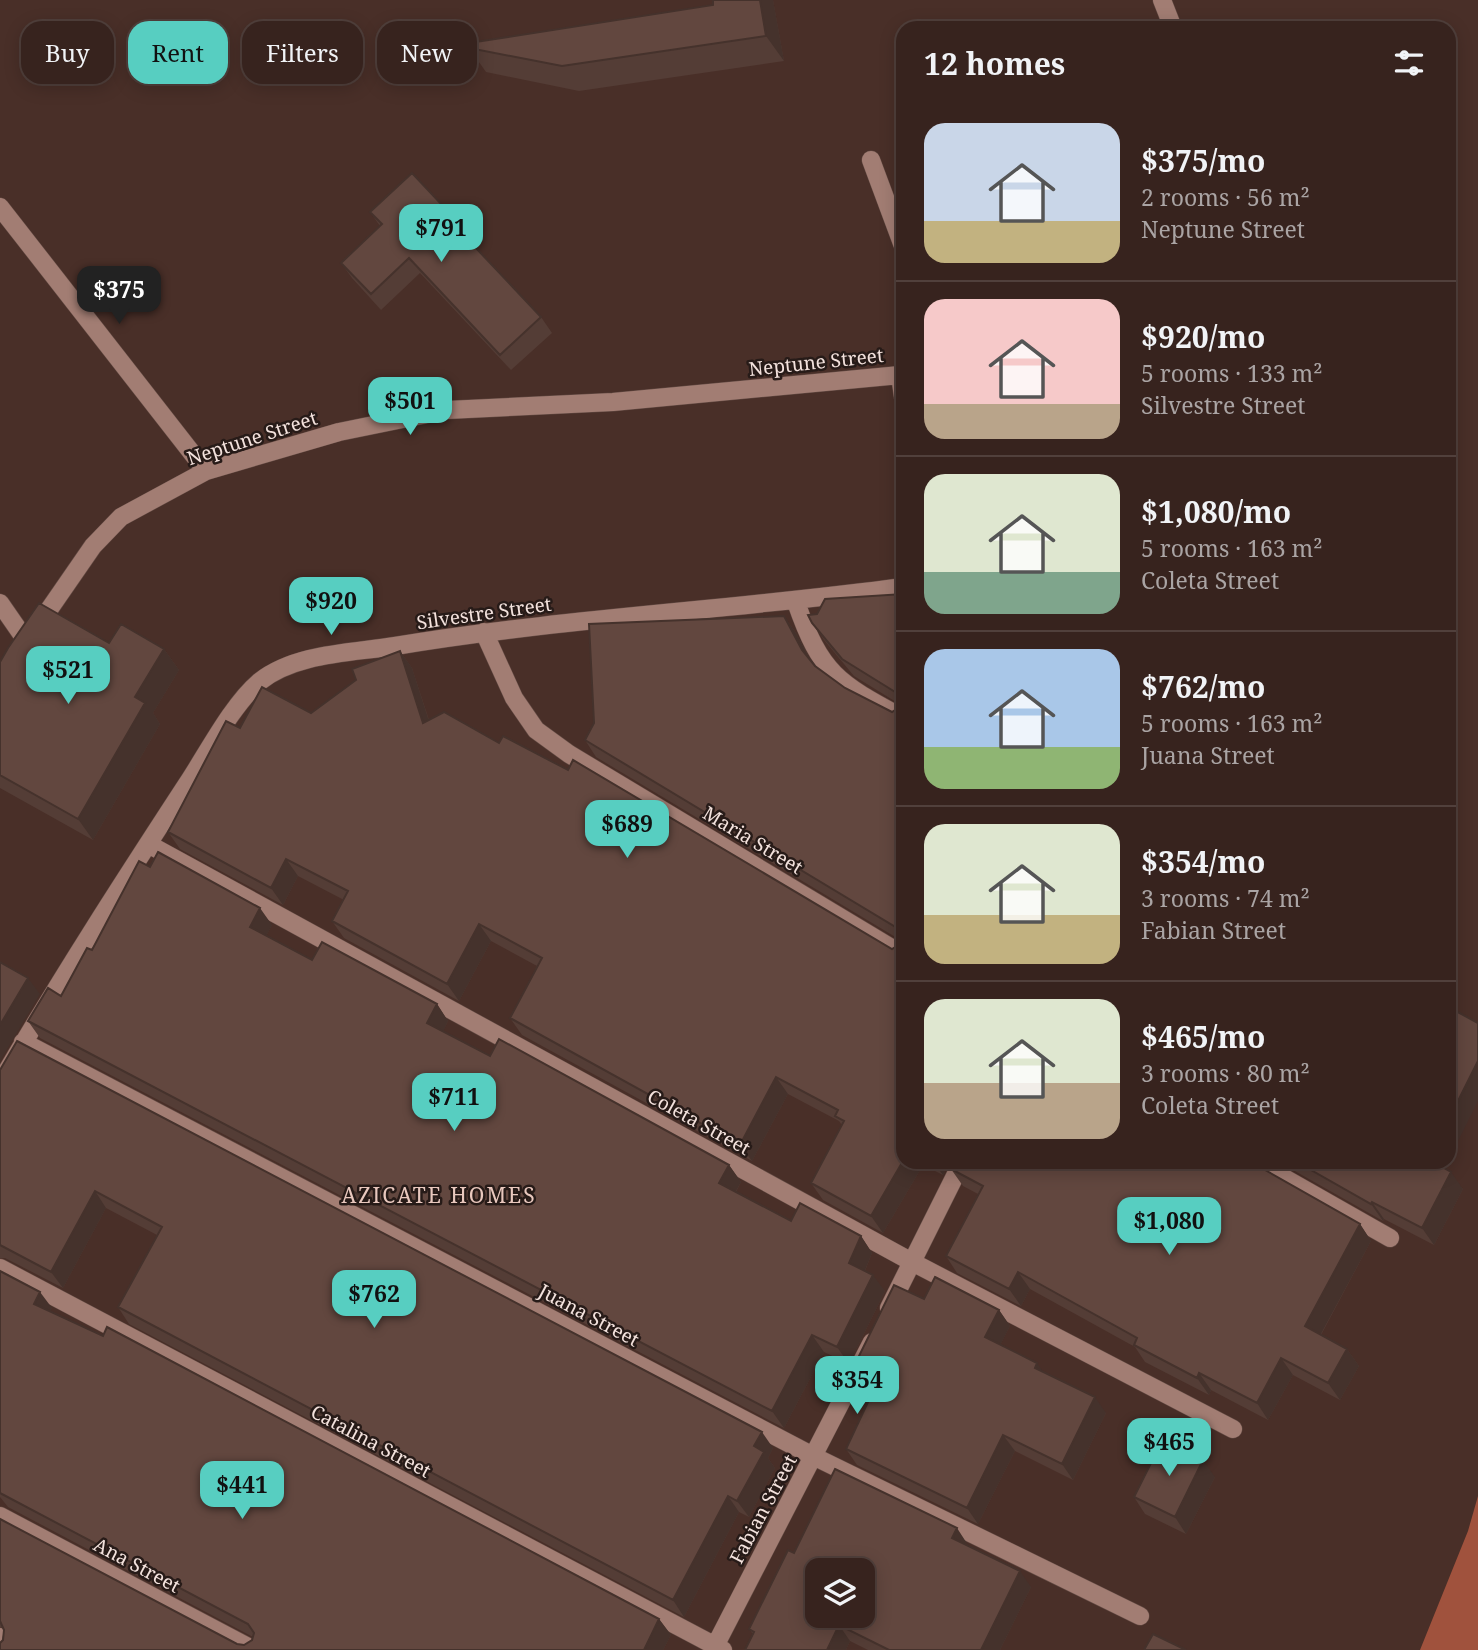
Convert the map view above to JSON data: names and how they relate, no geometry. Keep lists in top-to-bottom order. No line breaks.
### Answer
{"streets":{"street":["Neptune Street","Silvestre Street","Maria Street","Coleta Street","Juana Street","Catalina Street","Fabian Street","Ana Street"]},"crossings":[["Silvestre Street","Maria Street"],["Silvestre Street","Coleta Street"],["Silvestre Street","Juana Street"],["Coleta Street","Fabian Street"],["Juana Street","Fabian Street"],["Catalina Street","Fabian Street"]],"districts":["AZICATE HOMES"],"page":{"chip":["Buy","Rent","Filters","New"],"heading":"12 homes","list":[{"name":"$375/mo","note":"2 rooms · 56 m² · Neptune Street"},{"name":"$920/mo","note":"5 rooms · 133 m² · Silvestre Street"},{"name":"$1,080/mo","note":"5 rooms · 163 m² · Coleta Street"},{"name":"$762/mo","note":"5 rooms · 163 m² · Juana Street"},{"name":"$354/mo","note":"3 rooms · 74 m² · Fabian Street"},{"name":"$465/mo","note":"3 rooms · 80 m² · Coleta Street"}],"price":["$791","$375","$501","$920","$521","$689","$711","$1,080","$762","$354","$465","$441"]}}
